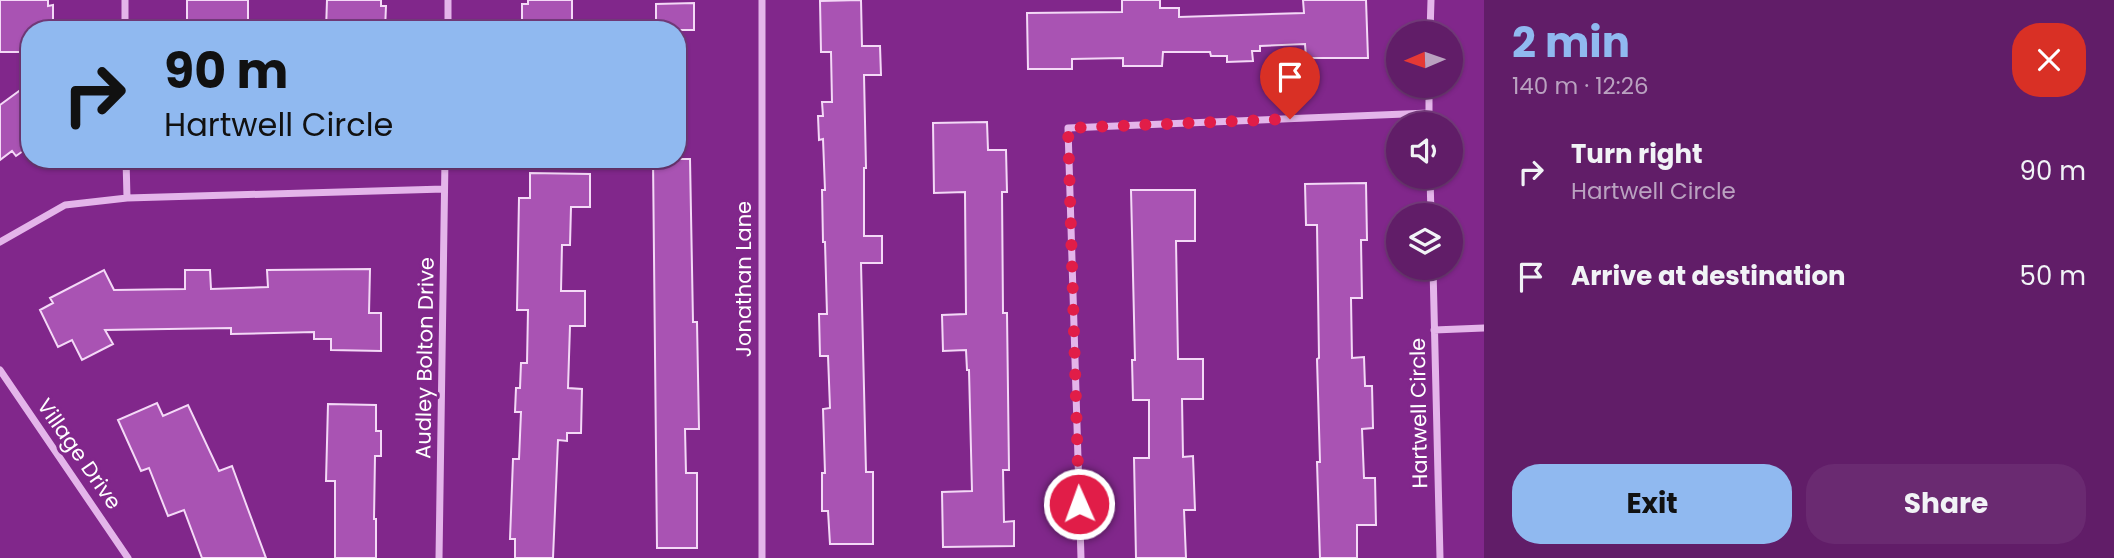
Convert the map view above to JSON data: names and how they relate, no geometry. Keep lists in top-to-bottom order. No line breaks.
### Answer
{"streets":{"street":["Jonathan Lane","Audley Bolton Drive","Hartwell Circle","Village Drive"]},"north":"left","page":{"heading":["2 min","140 m · 12:26"],"turn":["90 m","Hartwell Circle"],"list":[{"name":"Turn right","note":"Hartwell Circle","value":"90 m"},{"name":"Arrive at destination","value":"50 m"}],"buttons":["Exit","Share"]}}
